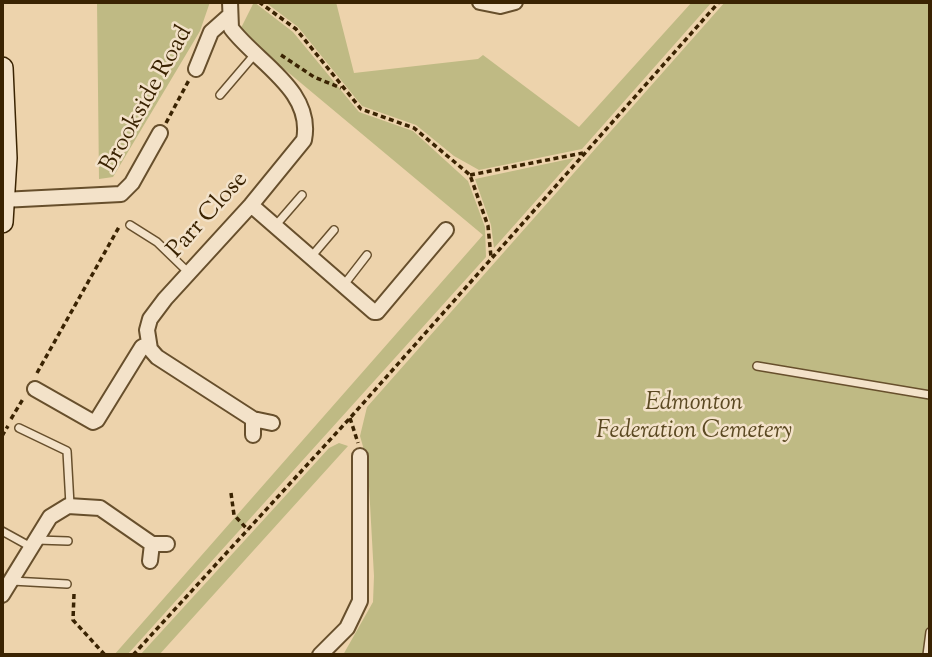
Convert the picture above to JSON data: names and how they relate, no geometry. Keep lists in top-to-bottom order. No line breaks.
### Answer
{"streets":{"street":["Brookside Road","Parr Close"]},"crossings":[["Brookside Road","Parr Close"]],"parks":["Edmonton Federation Cemetery"]}
